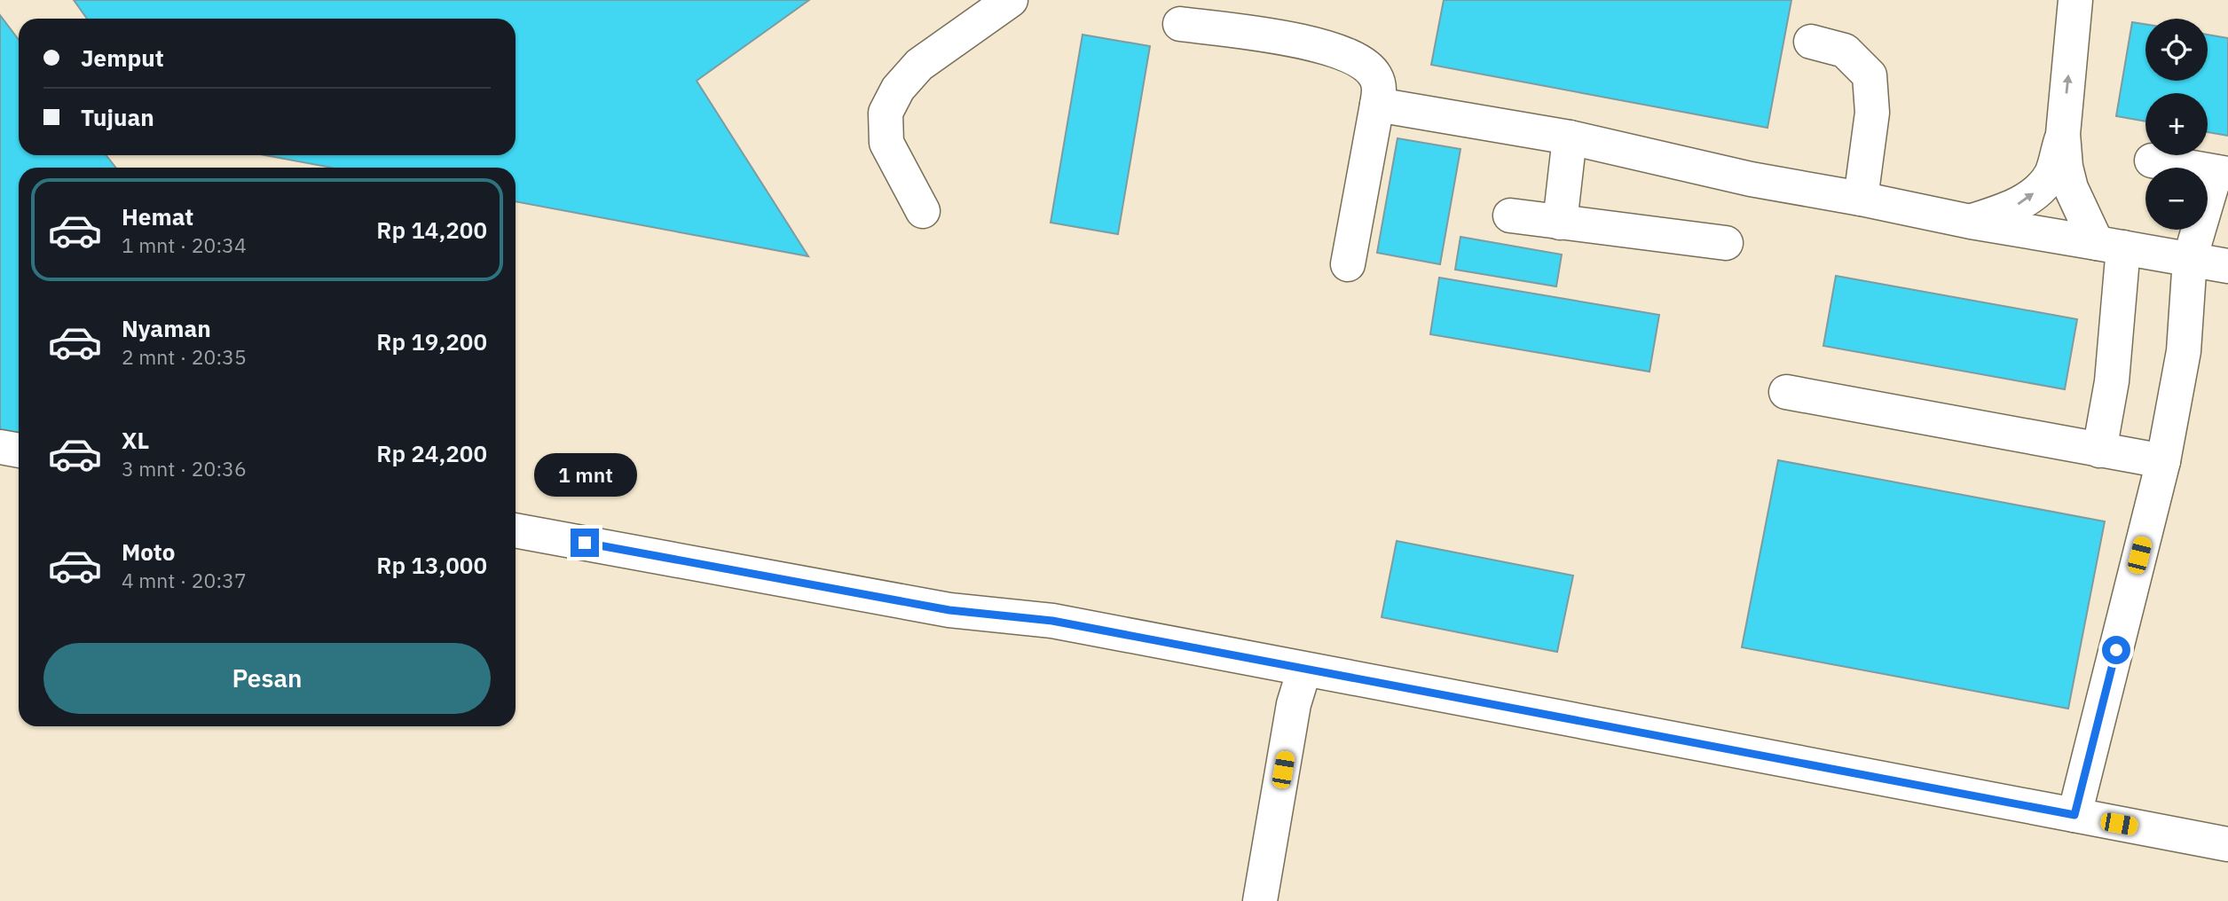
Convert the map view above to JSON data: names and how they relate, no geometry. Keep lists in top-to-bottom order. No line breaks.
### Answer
{"page":{"map_buttons":["+","−"],"banner":["Jemput","Tujuan"],"list":[{"name":"Hemat","note":"1 mnt · 20:34","value":"Rp 14,200"},{"name":"Nyaman","note":"2 mnt · 20:35","value":"Rp 19,200"},{"name":"XL","note":"3 mnt · 20:36","value":"Rp 24,200"},{"name":"Moto","note":"4 mnt · 20:37","value":"Rp 13,000"}],"bubble":"1 mnt","buttons":"Pesan"}}
